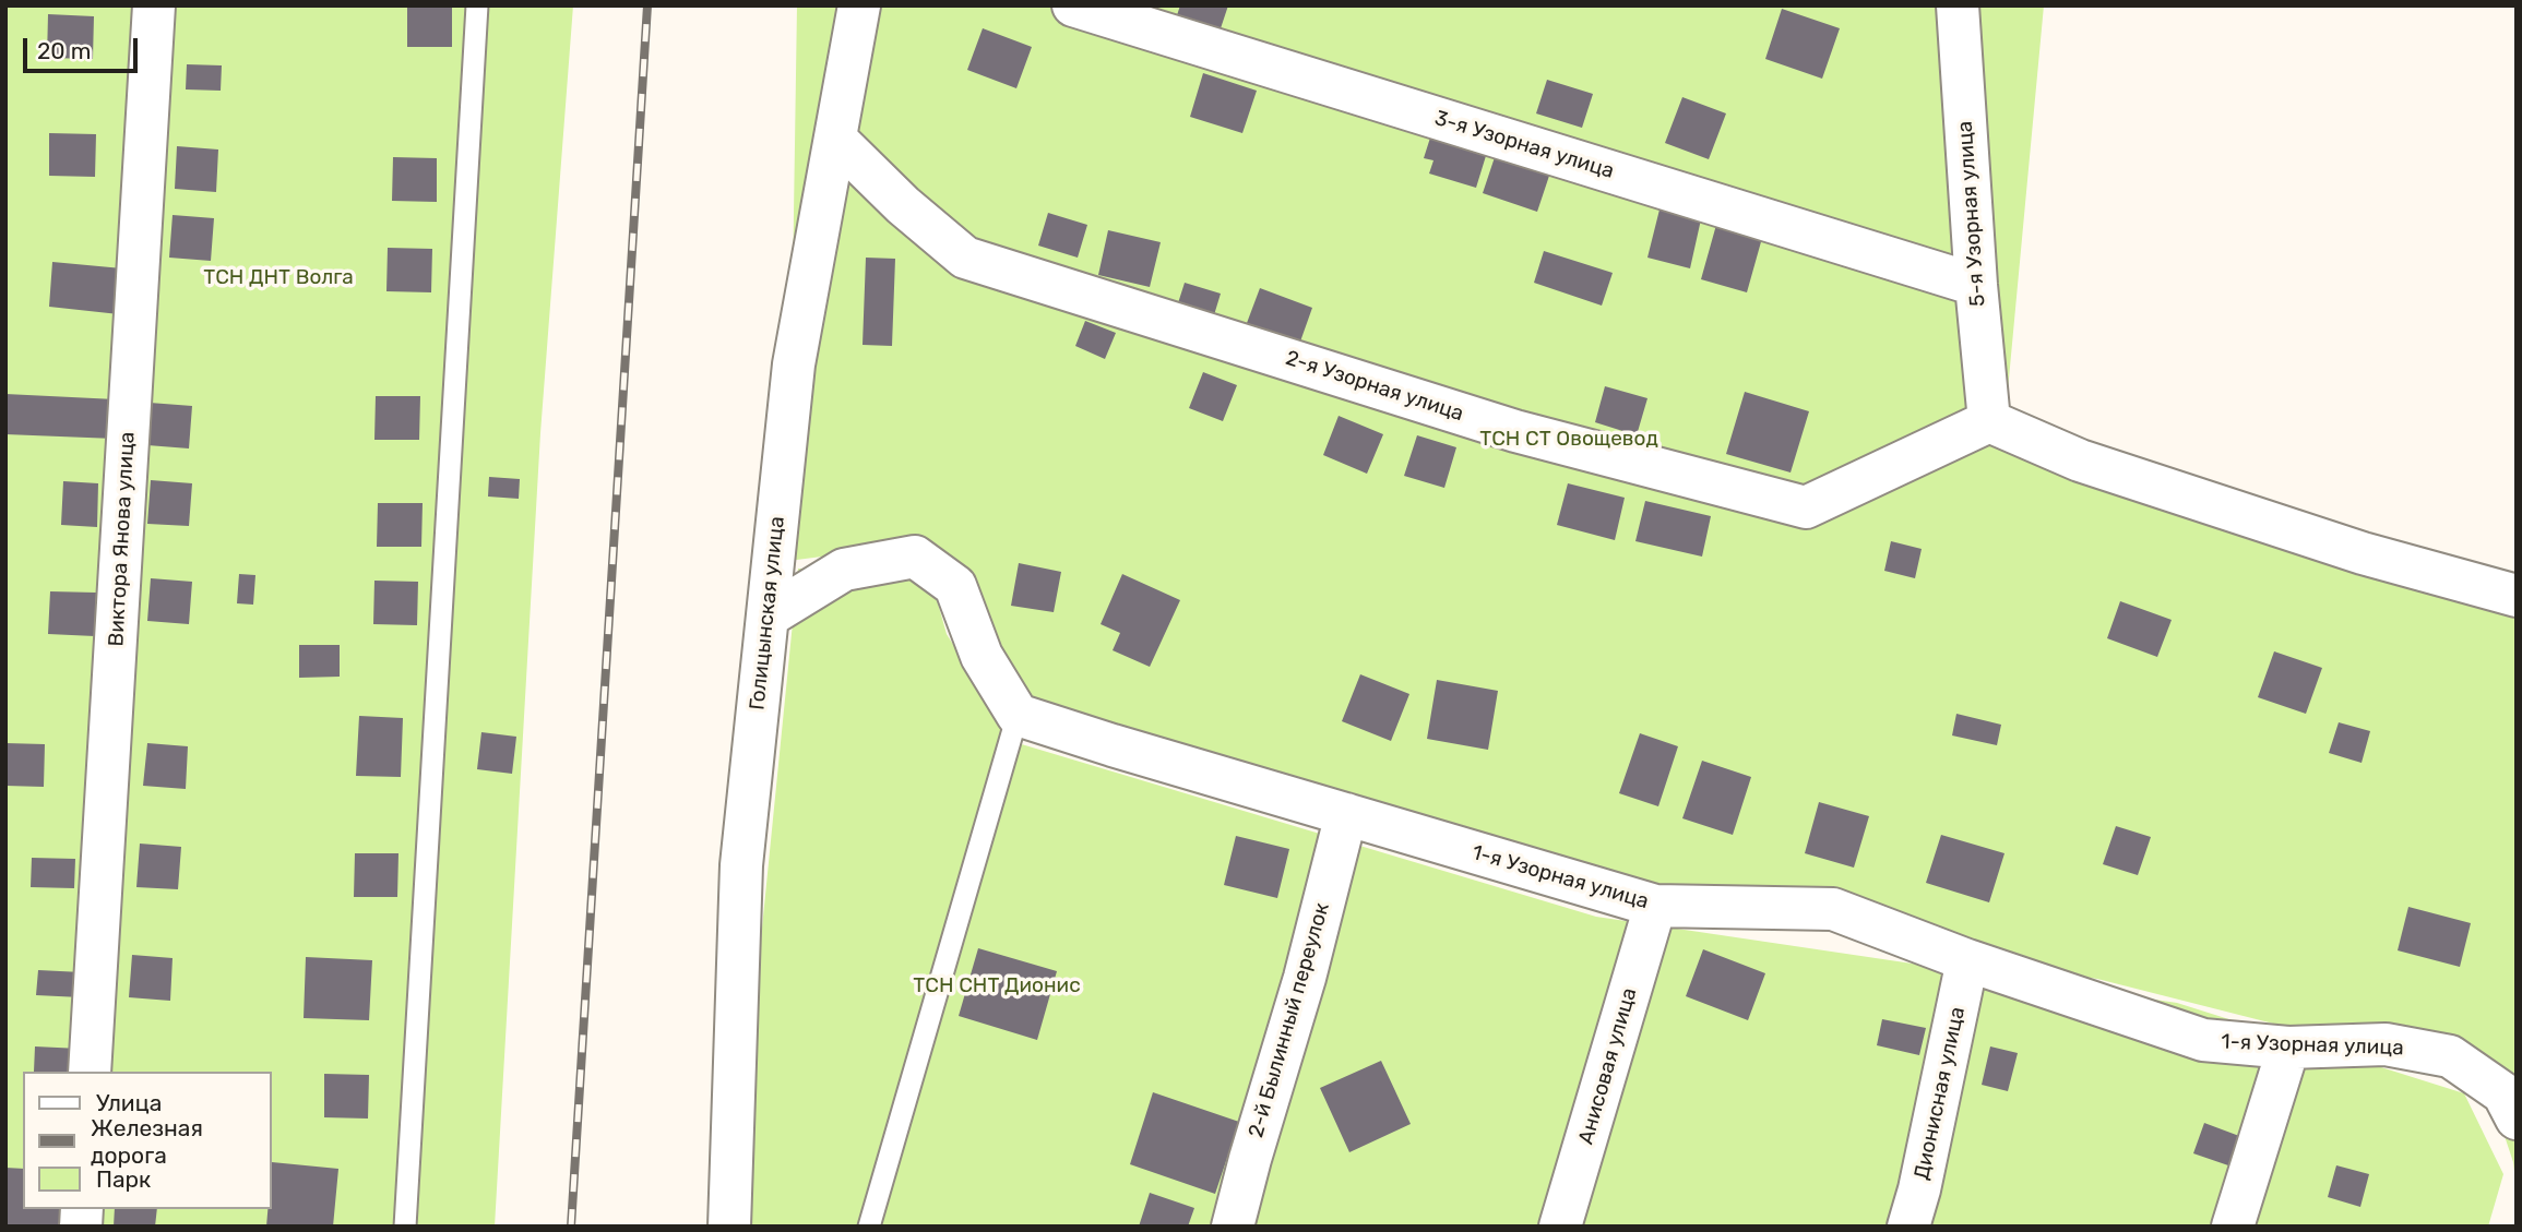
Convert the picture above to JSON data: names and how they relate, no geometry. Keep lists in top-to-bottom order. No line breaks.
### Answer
{"streets":{"street":["3-я Узорная улица","5-я Узорная улица","2-я Узорная улица","Виктора Янова улица","Голицынская улица","1-я Узорная улица","2-й Былинный переулок","Анисовая улица","Дионисная улица"]},"crossings":[["3-я Узорная улица","5-я Узорная улица"],["5-я Узорная улица","2-я Узорная улица"],["2-я Узорная улица","Голицынская улица"],["1-я Узорная улица","2-й Былинный переулок"],["1-я Узорная улица","Анисовая улица"],["1-я Узорная улица","Дионисная улица"]],"parks":["ТСН ДНТ Волга","ТСН СТ Овощевод","ТСН СНТ Дионис"],"legend":["Улица","Железная дорога","Парк"],"scale_bar":"20 m"}
